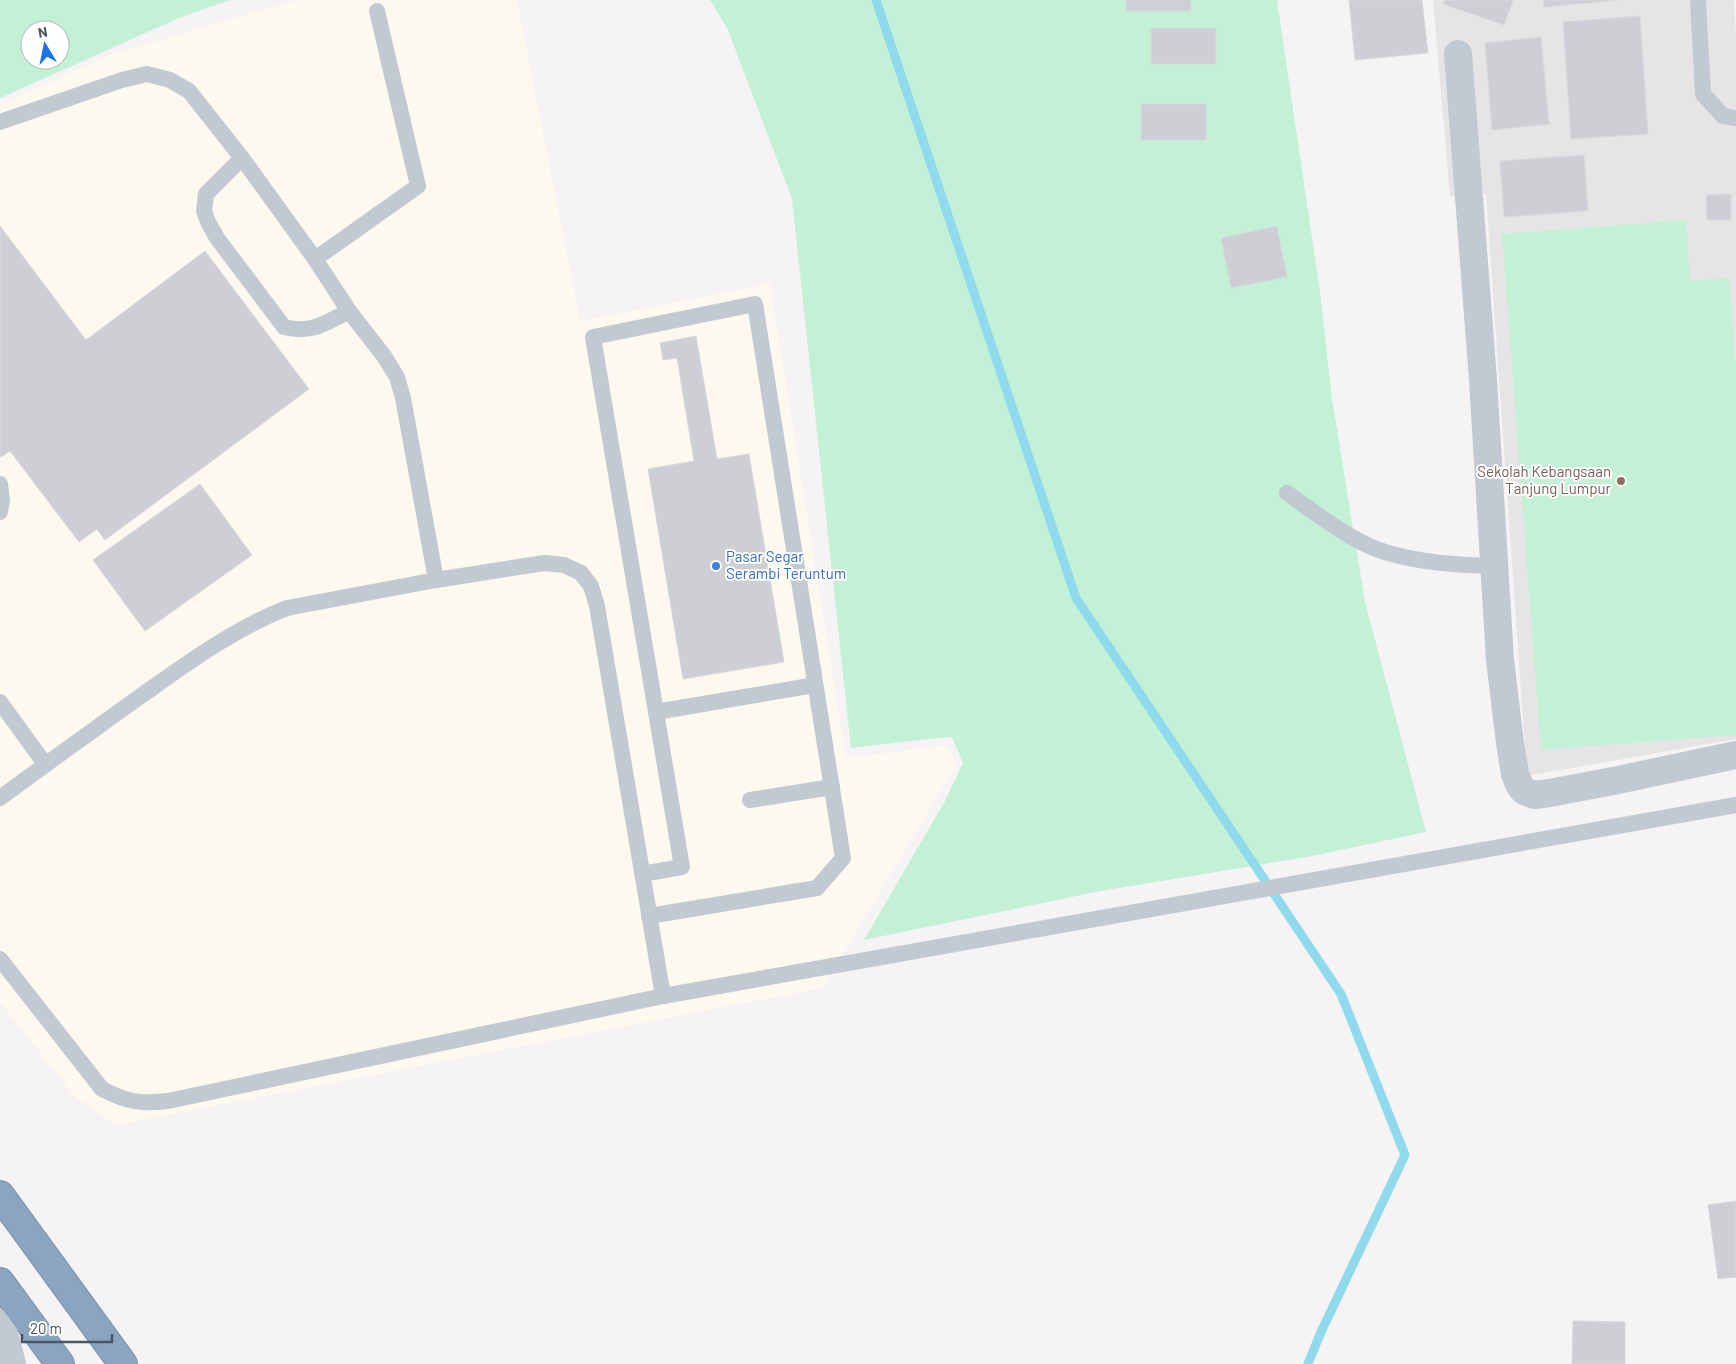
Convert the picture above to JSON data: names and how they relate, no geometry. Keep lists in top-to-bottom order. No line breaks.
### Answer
{"places":["Sekolah Kebangsaan Tanjung Lumpur","Pasar Segar Serambi Teruntum"],"scale_bar":"20 m","north":"top"}
